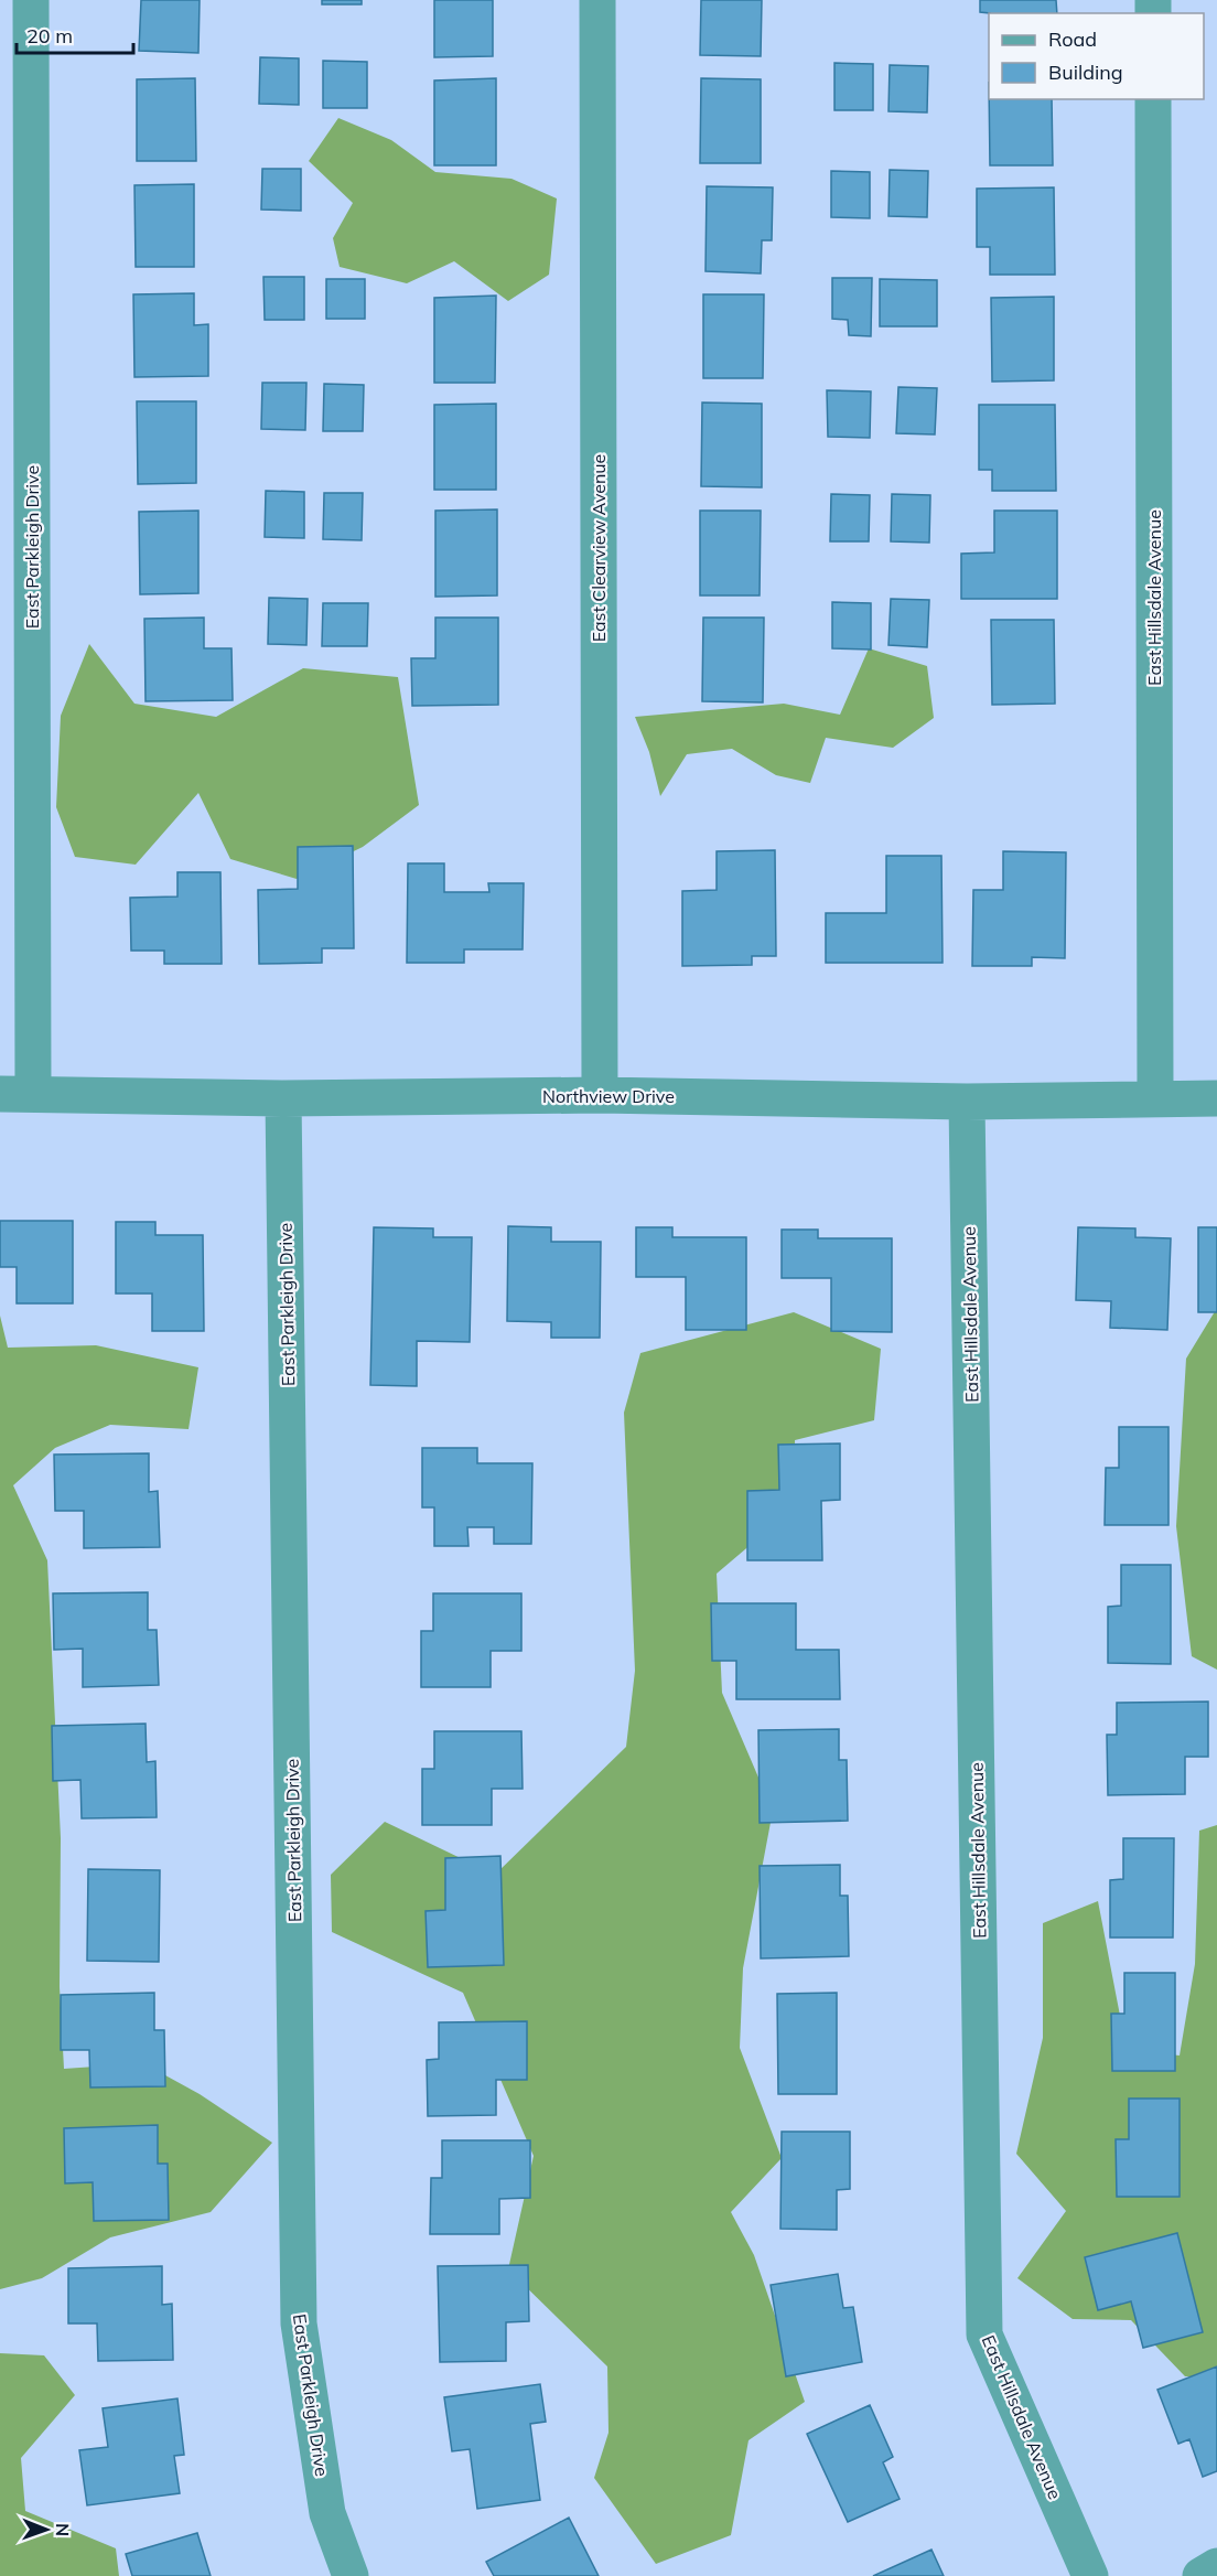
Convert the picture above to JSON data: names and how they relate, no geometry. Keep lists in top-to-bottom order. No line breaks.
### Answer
{"streets":{"street":["East Parkleigh Drive","East Clearview Avenue","East Hillsdale Avenue","Northview Drive"]},"crossings":[["East Parkleigh Drive","Northview Drive"],["East Clearview Avenue","Northview Drive"],["East Hillsdale Avenue","Northview Drive"]],"legend":["Road","Building"],"scale_bar":"20 m","north":"right"}
